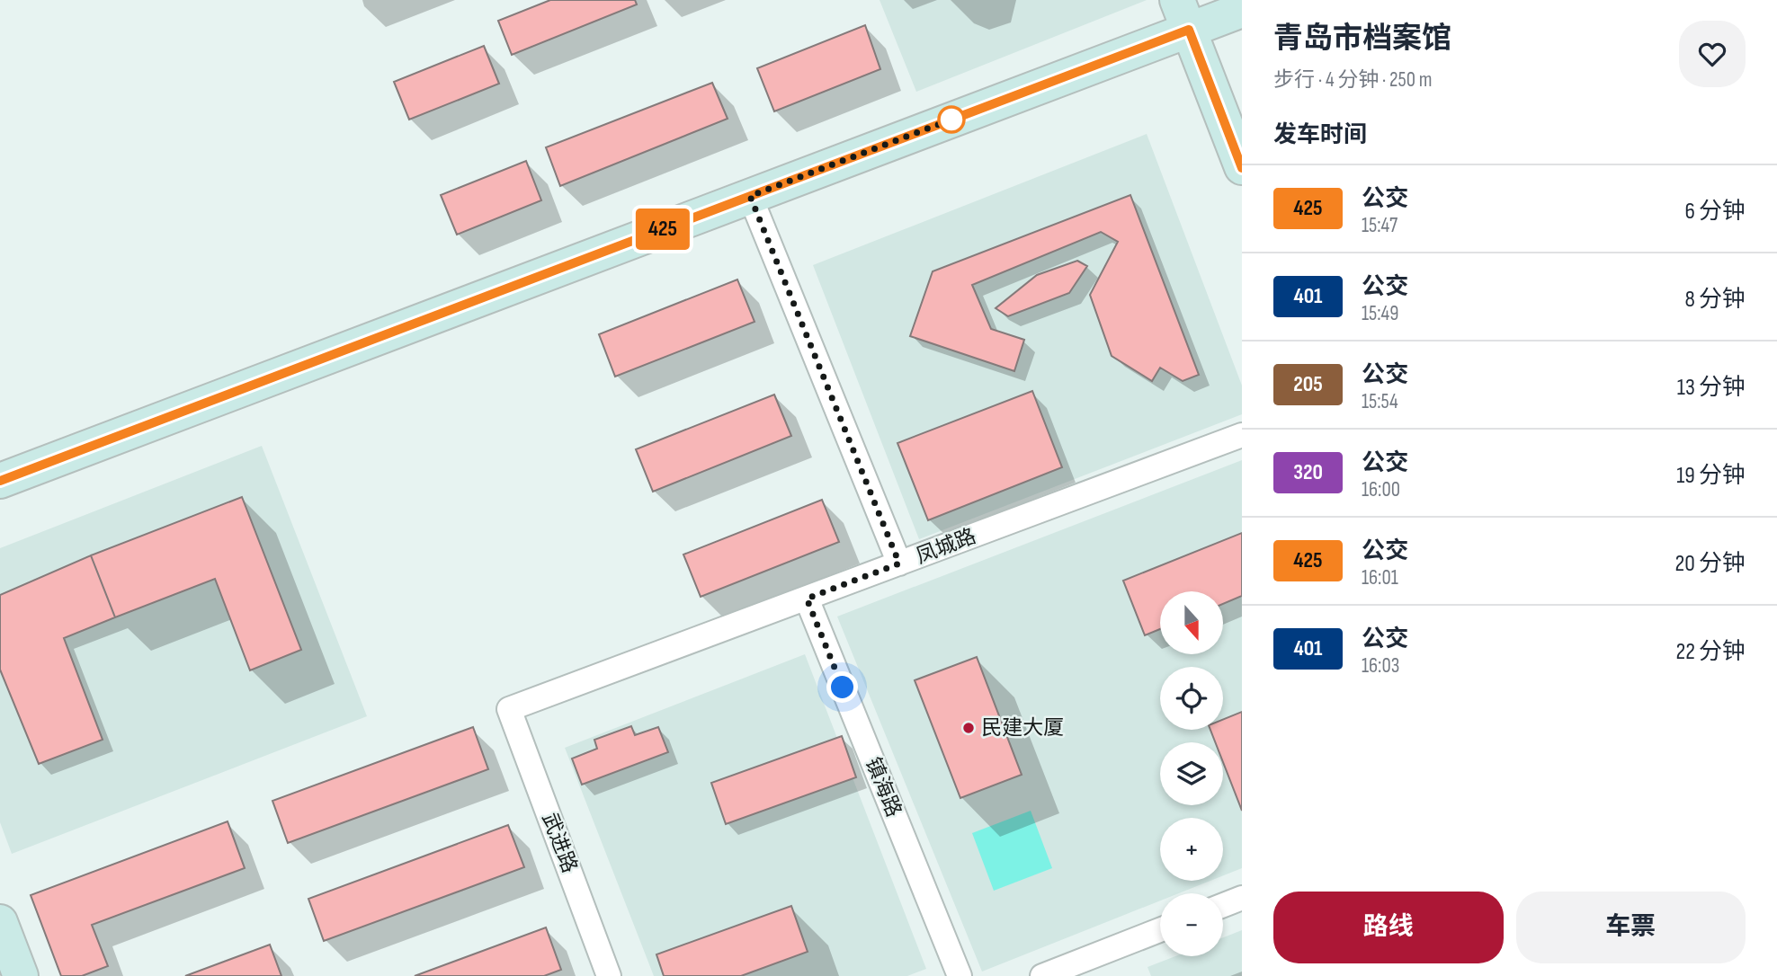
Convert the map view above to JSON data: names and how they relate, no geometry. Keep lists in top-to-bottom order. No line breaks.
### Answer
{"streets":{"street":["凤城路","镇海路","武进路"]},"crossings":[["凤城路","镇海路"],["凤城路","武进路"]],"places":["民建大厦"],"lines":["bus line 425"],"north":"bottom","page":{"on_map":"425","heading":[["青岛市档案馆","步行 · 4 分钟 · 250 m"],"发车时间"],"list":[{"mark":"425","name":"公交","note":"15:47","value":"6 分钟"},{"mark":"401","name":"公交","note":"15:49","value":"8 分钟"},{"mark":"205","name":"公交","note":"15:54","value":"13 分钟"},{"mark":"320","name":"公交","note":"16:00","value":"19 分钟"},{"mark":"425","name":"公交","note":"16:01","value":"20 分钟"},{"mark":"401","name":"公交","note":"16:03","value":"22 分钟"}],"map_buttons":["+","−"],"buttons":["路线","车票"]}}
